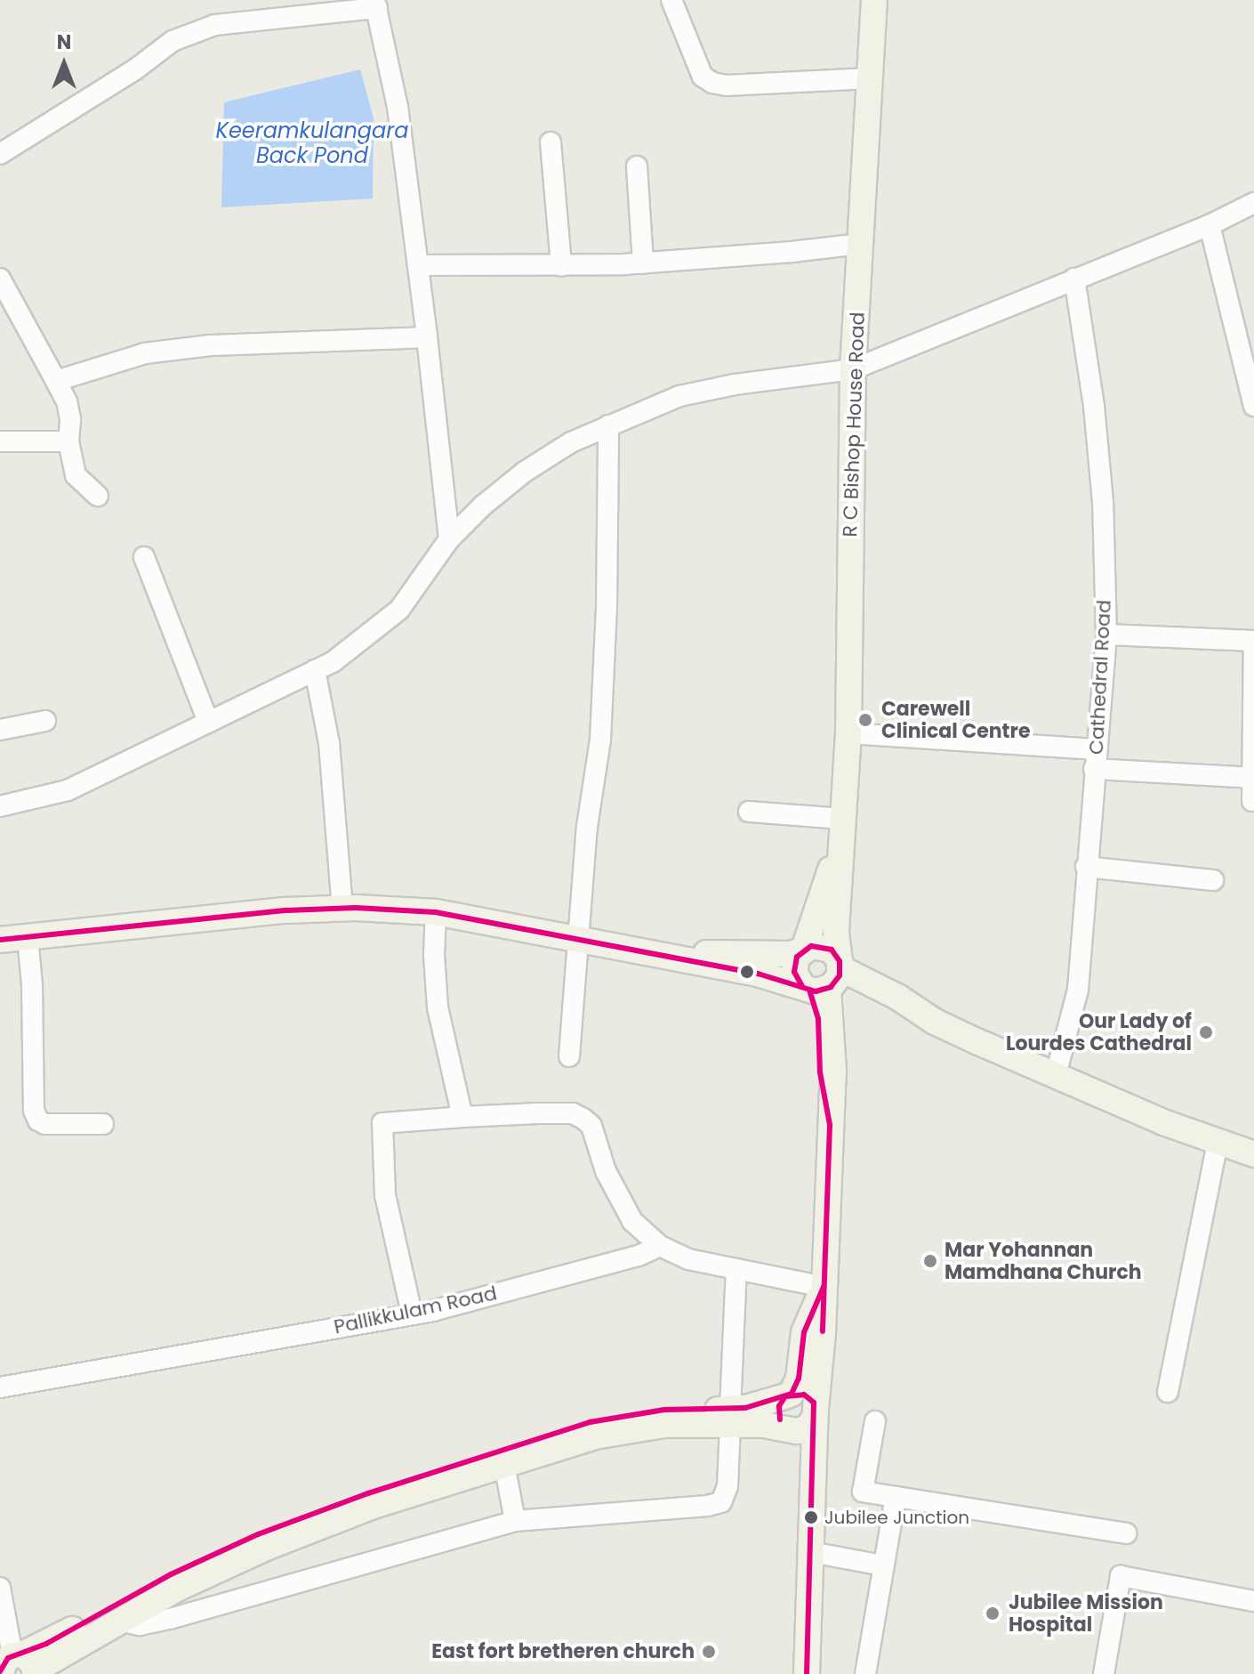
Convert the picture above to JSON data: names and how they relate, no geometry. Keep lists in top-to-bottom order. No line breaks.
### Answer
{"streets":{"main road":["R C Bishop House Road"],"street":["Cathedral Road","Pallikkulam Road"]},"water":["Keeramkulangara Back Pond"],"places":["Carewell Clinical Centre","Our Lady of Lourdes Cathedral","Mar Yohannan Mamdhana Church","Jubilee Junction","Jubilee Mission Hospital","East fort bretheren church"],"north":"top"}
